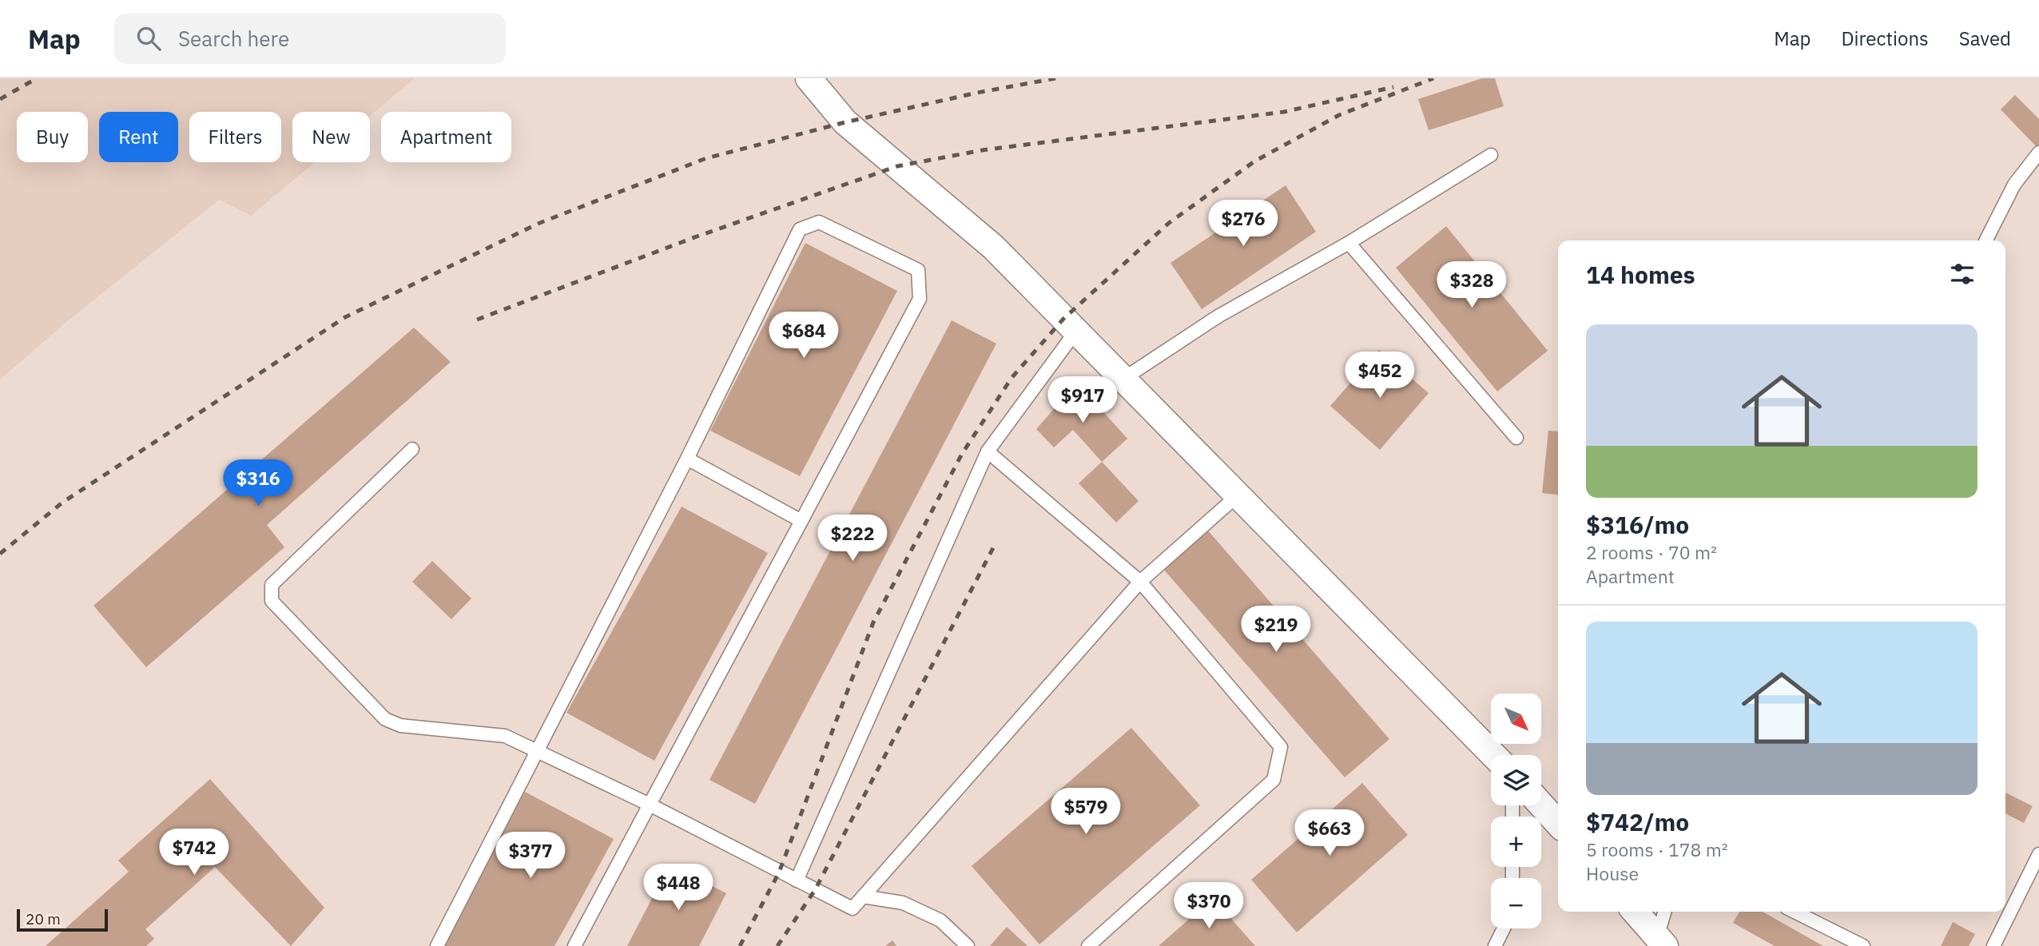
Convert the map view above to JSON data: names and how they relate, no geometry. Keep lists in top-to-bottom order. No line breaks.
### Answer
{"scale_bar":"20 m","north":"bottom right","page":{"header":"Map","search":"Search here","nav":["Map","Directions","Saved"],"chip":["Buy","Rent","Filters","New","Apartment"],"price":["$276","$328","$684","$452","$917","$316","$222","$219","$579","$663","$742","$377","$448","$370"],"heading":"14 homes","list":[{"name":"$316/mo","note":"2 rooms · 70 m² · Apartment"},{"name":"$742/mo","note":"5 rooms · 178 m² · House"}],"map_buttons":["+","−"],"scale":"20 m"}}
